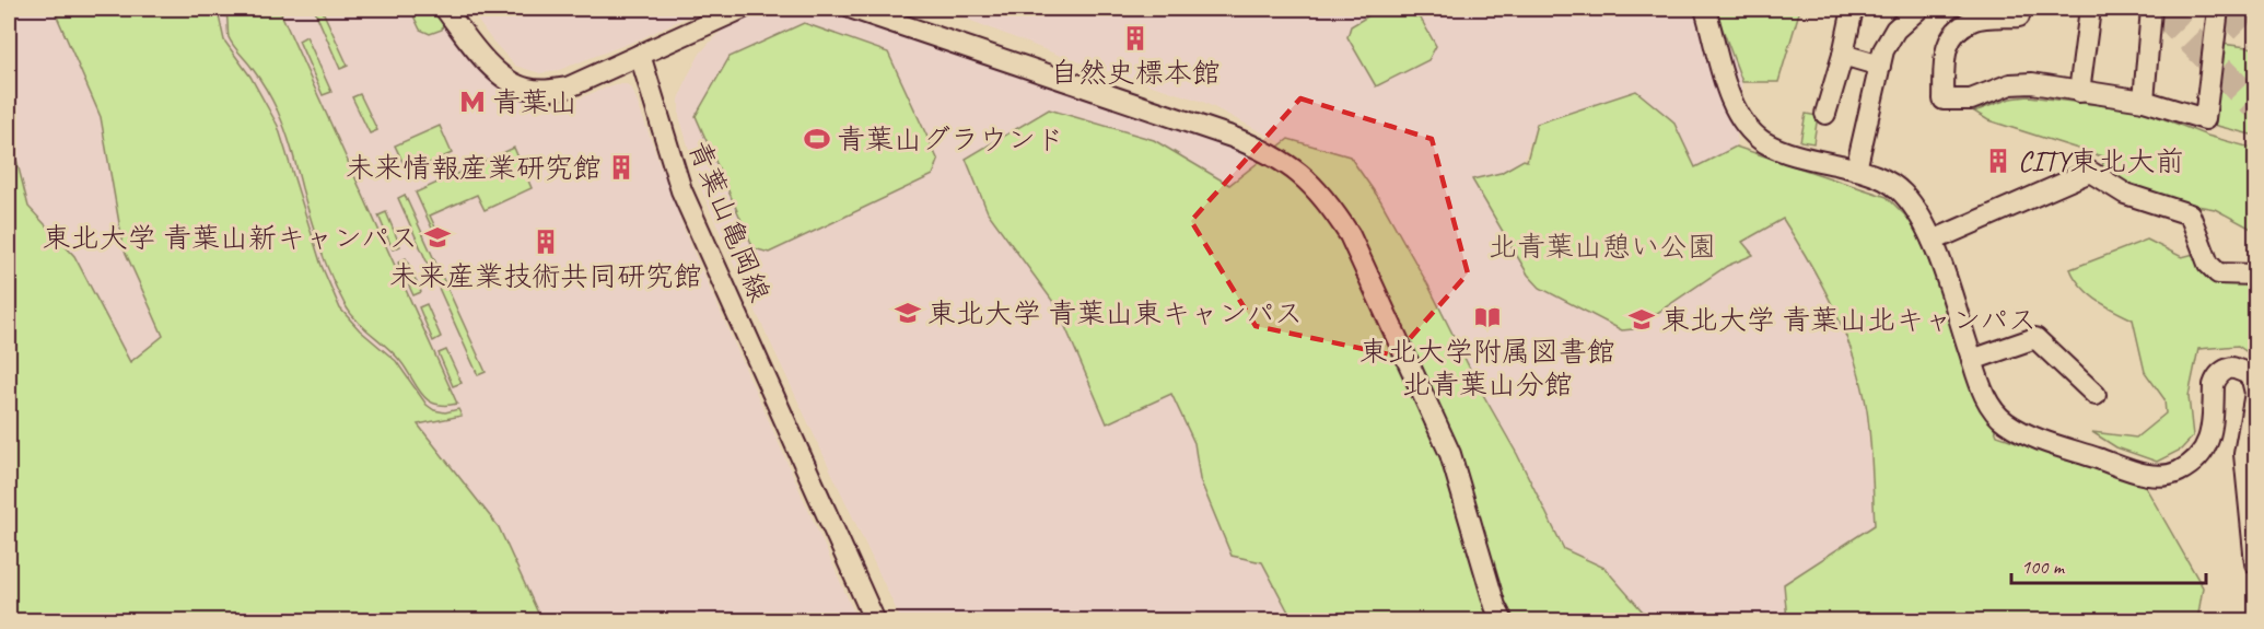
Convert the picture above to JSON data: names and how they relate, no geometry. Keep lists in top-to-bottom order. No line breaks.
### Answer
{"streets":{"street":["青葉山亀岡線"]},"parks":["北青葉山憩い公園"],"places":{"building":["自然史標本館","CITY東北大前","未来情報産業研究館","未来産業技術共同研究館"],"metro station":["青葉山"],"sports":["青葉山グラウンド"],"school or university":["東北大学 青葉山新キャンパス","東北大学 青葉山東キャンパス","東北大学 青葉山北キャンパス"],"library":["東北大学附属図書館 北青葉山分館"]},"scale_bar":"100 m"}
